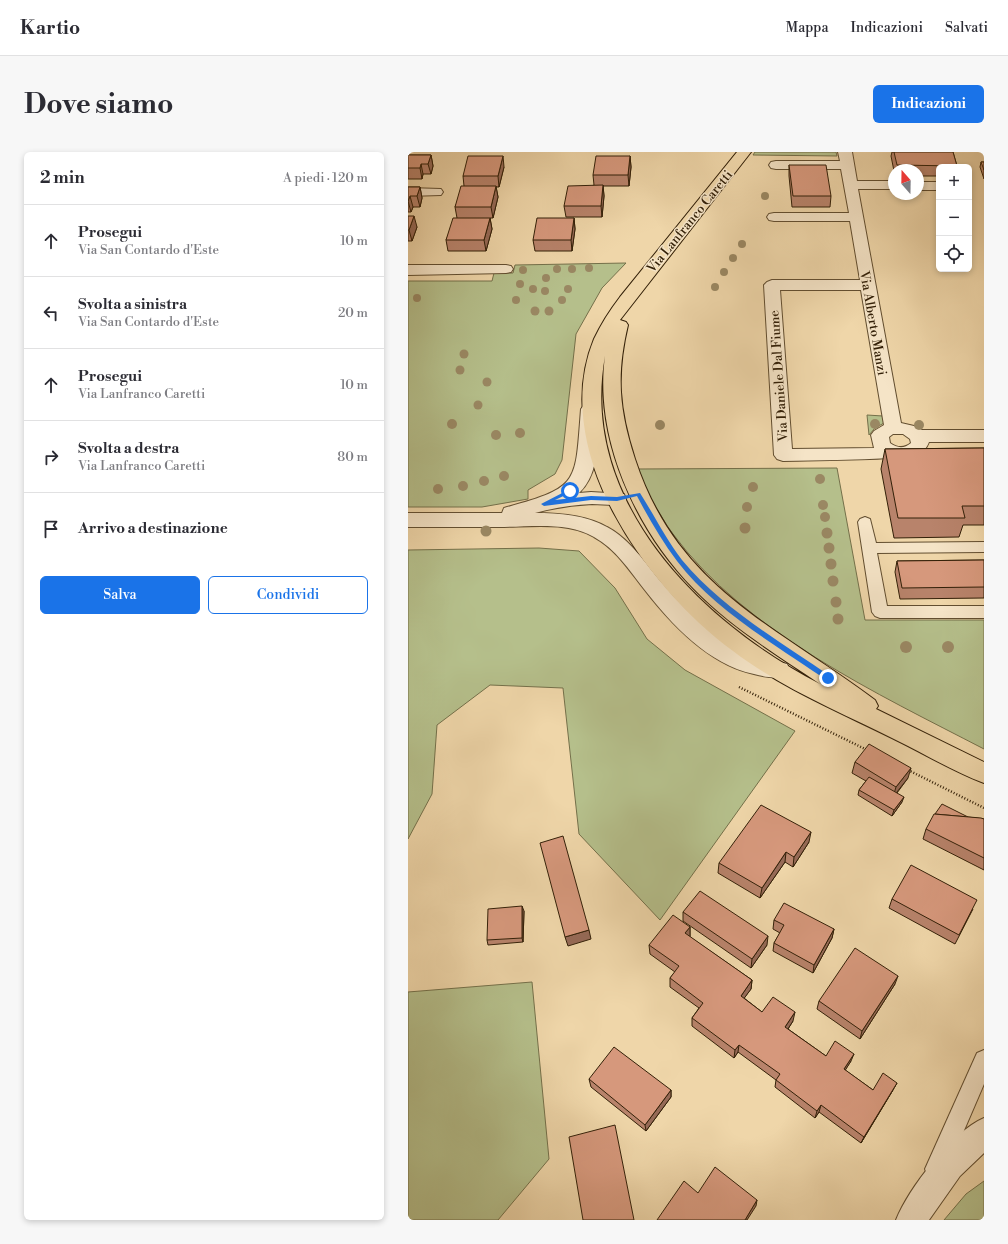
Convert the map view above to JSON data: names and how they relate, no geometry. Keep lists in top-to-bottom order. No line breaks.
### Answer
{"streets":{"main road":["Via Lanfranco Caretti"],"street":["Via Alberto Manzi","Via Daniele Dal Fiume"]},"crossings":[["Via Alberto Manzi","Via Daniele Dal Fiume"]],"north":"top","page":{"header":"Kartio","nav":["Mappa","Indicazioni","Salvati"],"buttons":["Indicazioni",["Salva","Condividi"]],"title":"Dove siamo","heading":["2 min","A piedi · 120 m"],"map_buttons":["+","−"],"list":[["Prosegui","Via San Contardo d'Este","10 m"],["Svolta a sinistra","Via San Contardo d'Este","20 m"],["Prosegui","Via Lanfranco Caretti","10 m"],["Svolta a destra","Via Lanfranco Caretti","80 m"],"Arrivo a destinazione"]}}
